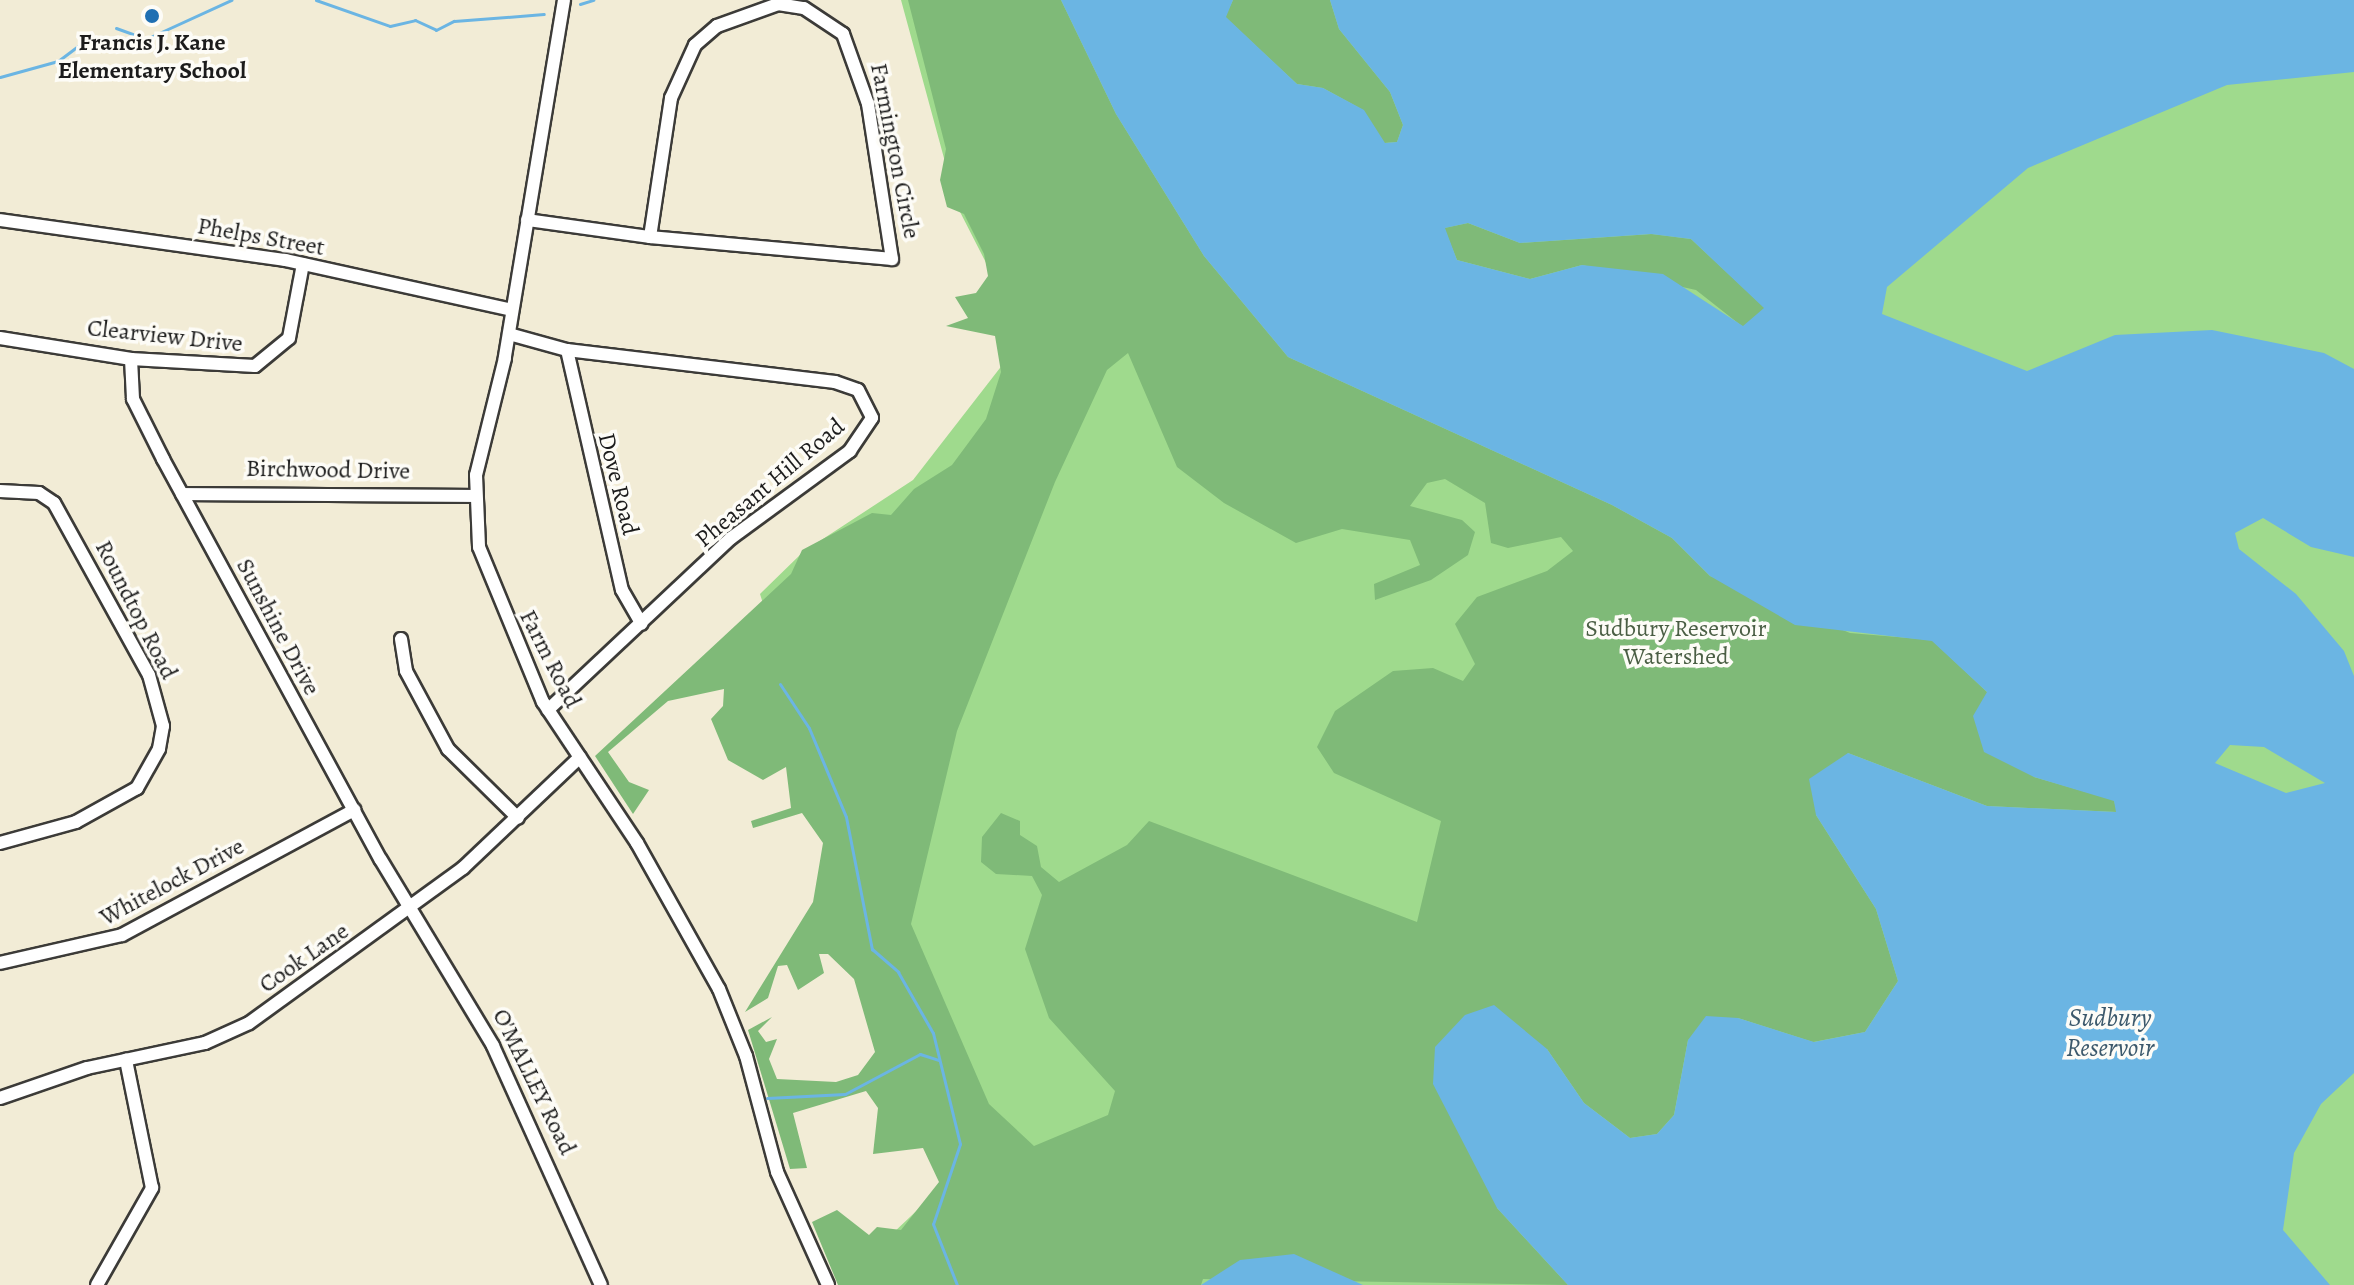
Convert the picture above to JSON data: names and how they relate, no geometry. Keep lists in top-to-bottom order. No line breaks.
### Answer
{"streets":{"street":["Farmington Circle","Phelps Street","Clearview Drive","Birchwood Drive","Pheasant Hill Road","Dove Road","Roundtop Road","Sunshine Drive","Farm Road","Whitelock Drive","Cook Lane","O'MALLEY Road"]},"crossings":[["Farmington Circle","Farm Road"],["Phelps Street","Clearview Drive"],["Phelps Street","Farm Road"],["Clearview Drive","Sunshine Drive"],["Birchwood Drive","Sunshine Drive"],["Birchwood Drive","Farm Road"],["Pheasant Hill Road","Dove Road"],["Pheasant Hill Road","Farm Road"],["Sunshine Drive","Whitelock Drive"],["Sunshine Drive","Cook Lane"],["Sunshine Drive","O'MALLEY Road"],["Farm Road","Cook Lane"],["Cook Lane","O'MALLEY Road"]],"water":["Sudbury Reservoir"],"parks":["Sudbury Reservoir Watershed"],"places":["Francis J. Kane Elementary School"]}
